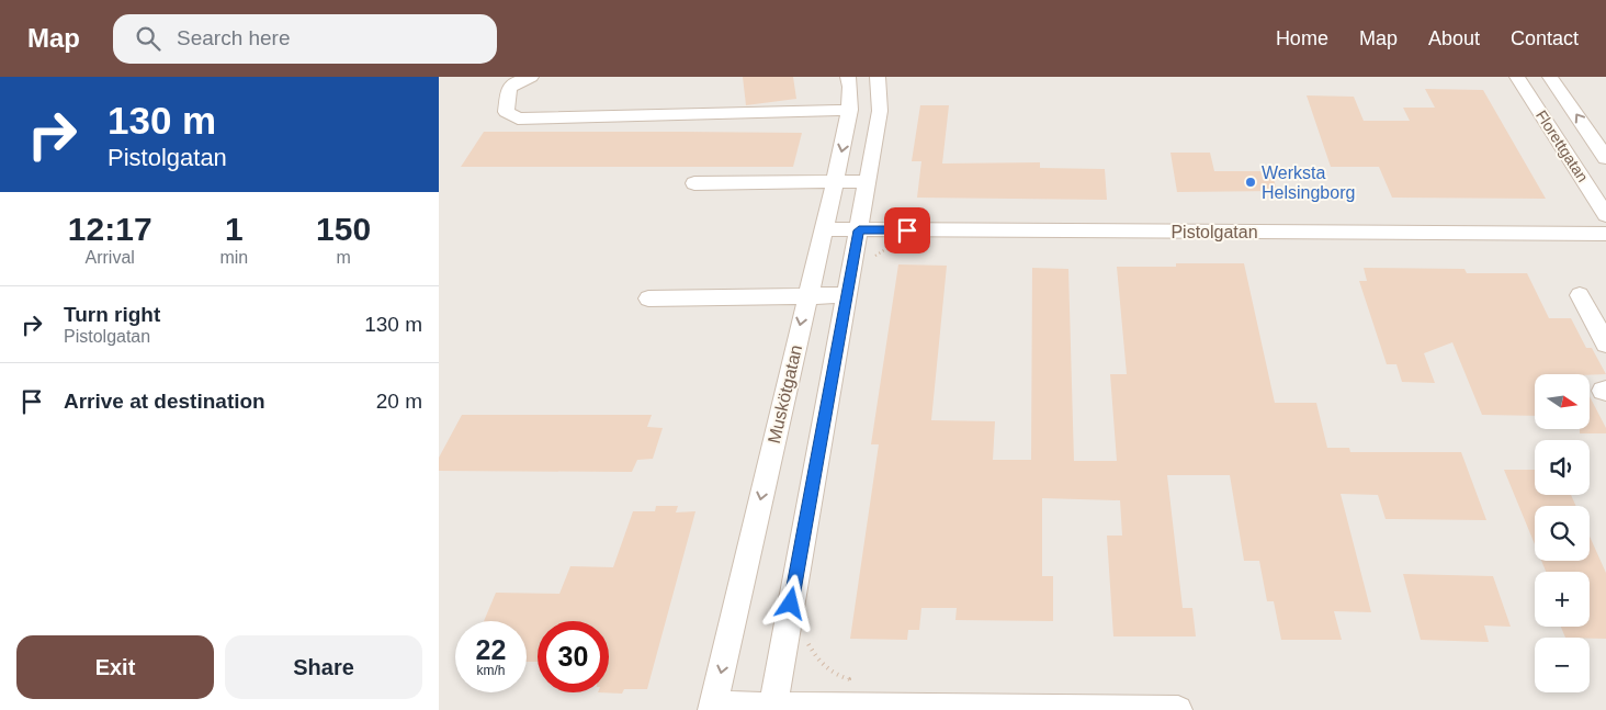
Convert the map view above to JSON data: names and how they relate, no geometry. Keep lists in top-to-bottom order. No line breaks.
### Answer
{"streets":{"street":["Florettgatan","Pistolgatan","Muskötgatan"]},"crossings":[["Pistolgatan","Muskötgatan"]],"places":["Werksta Helsingborg"],"north":"right","page":{"header":"Map","search":"Search here","nav":["Home","Map","About","Contact"],"turn":["130 m","Pistolgatan"],"eta":["12:17","Arrival","1","min","150","m"],"list":[{"name":"Turn right","note":"Pistolgatan","value":"130 m"},{"name":"Arrive at destination","value":"20 m"}],"map_buttons":["+","−"],"speed":"22 km/h","limit":"30","buttons":["Exit","Share"]}}
